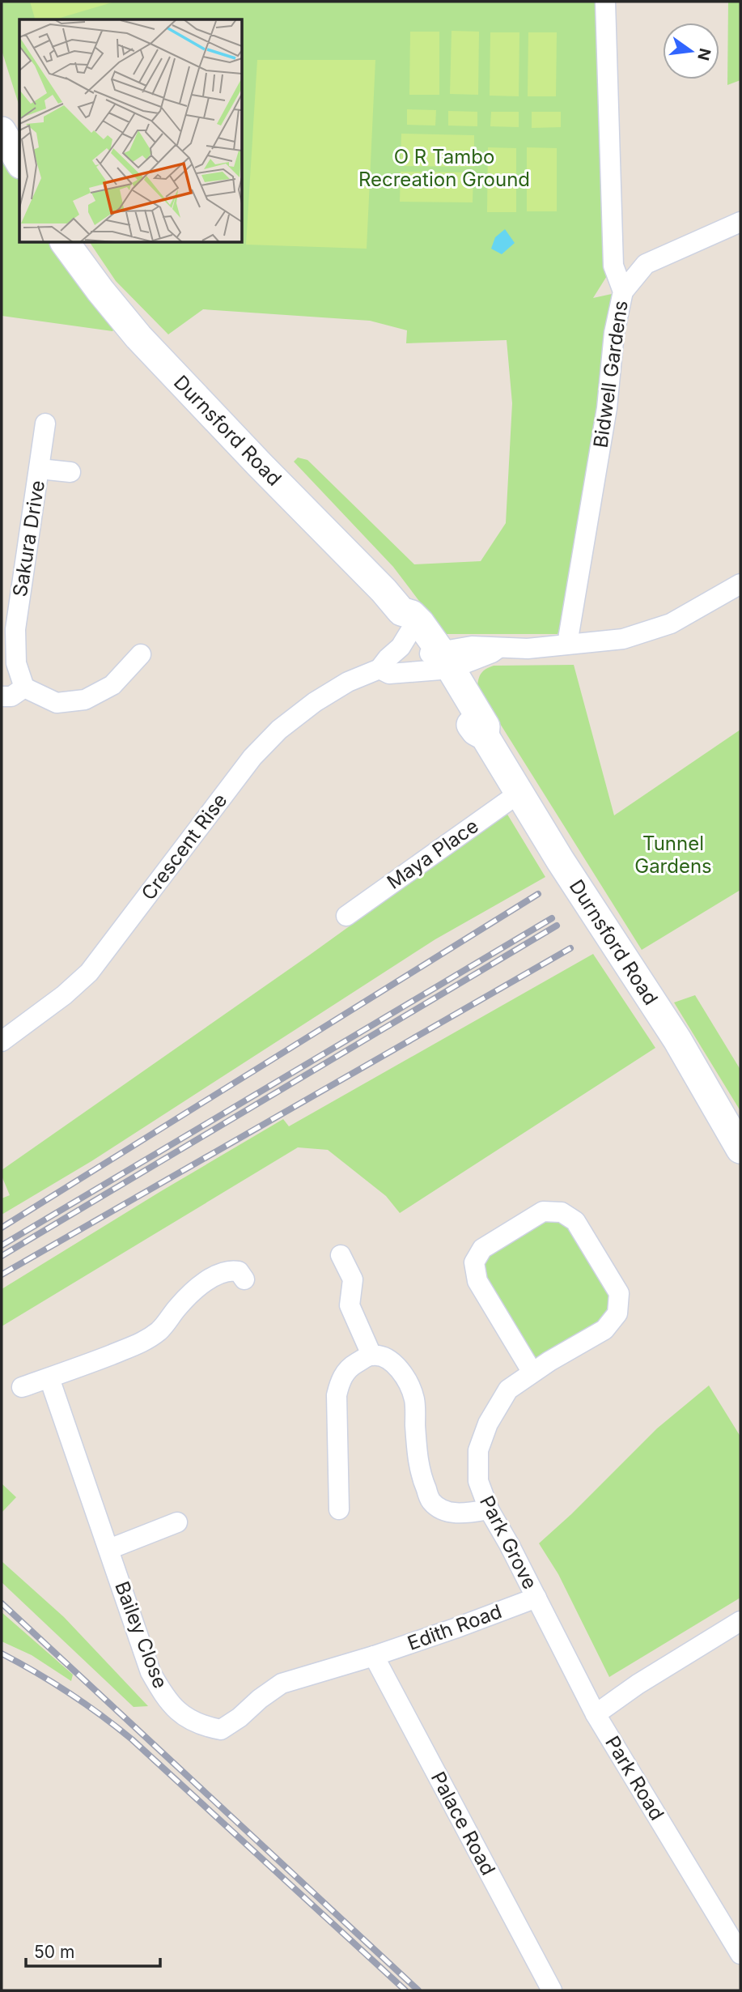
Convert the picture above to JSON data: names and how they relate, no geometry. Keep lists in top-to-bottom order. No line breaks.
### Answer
{"streets":{"main road":["Durnsford Road"],"street":["Bidwell Gardens","Sakura Drive","Crescent Rise","Maya Place","Park Grove","Edith Road","Bailey Close","Park Road","Palace Road"]},"crossings":[["Durnsford Road","Crescent Rise"],["Durnsford Road","Maya Place"],["Park Grove","Edith Road"],["Park Grove","Park Road"],["Edith Road","Bailey Close"],["Edith Road","Park Road"],["Edith Road","Palace Road"],["Bailey Close","Palace Road"]],"parks":["O R Tambo Recreation Ground","Tunnel Gardens"],"scale_bar":"50 m","north":"right"}
